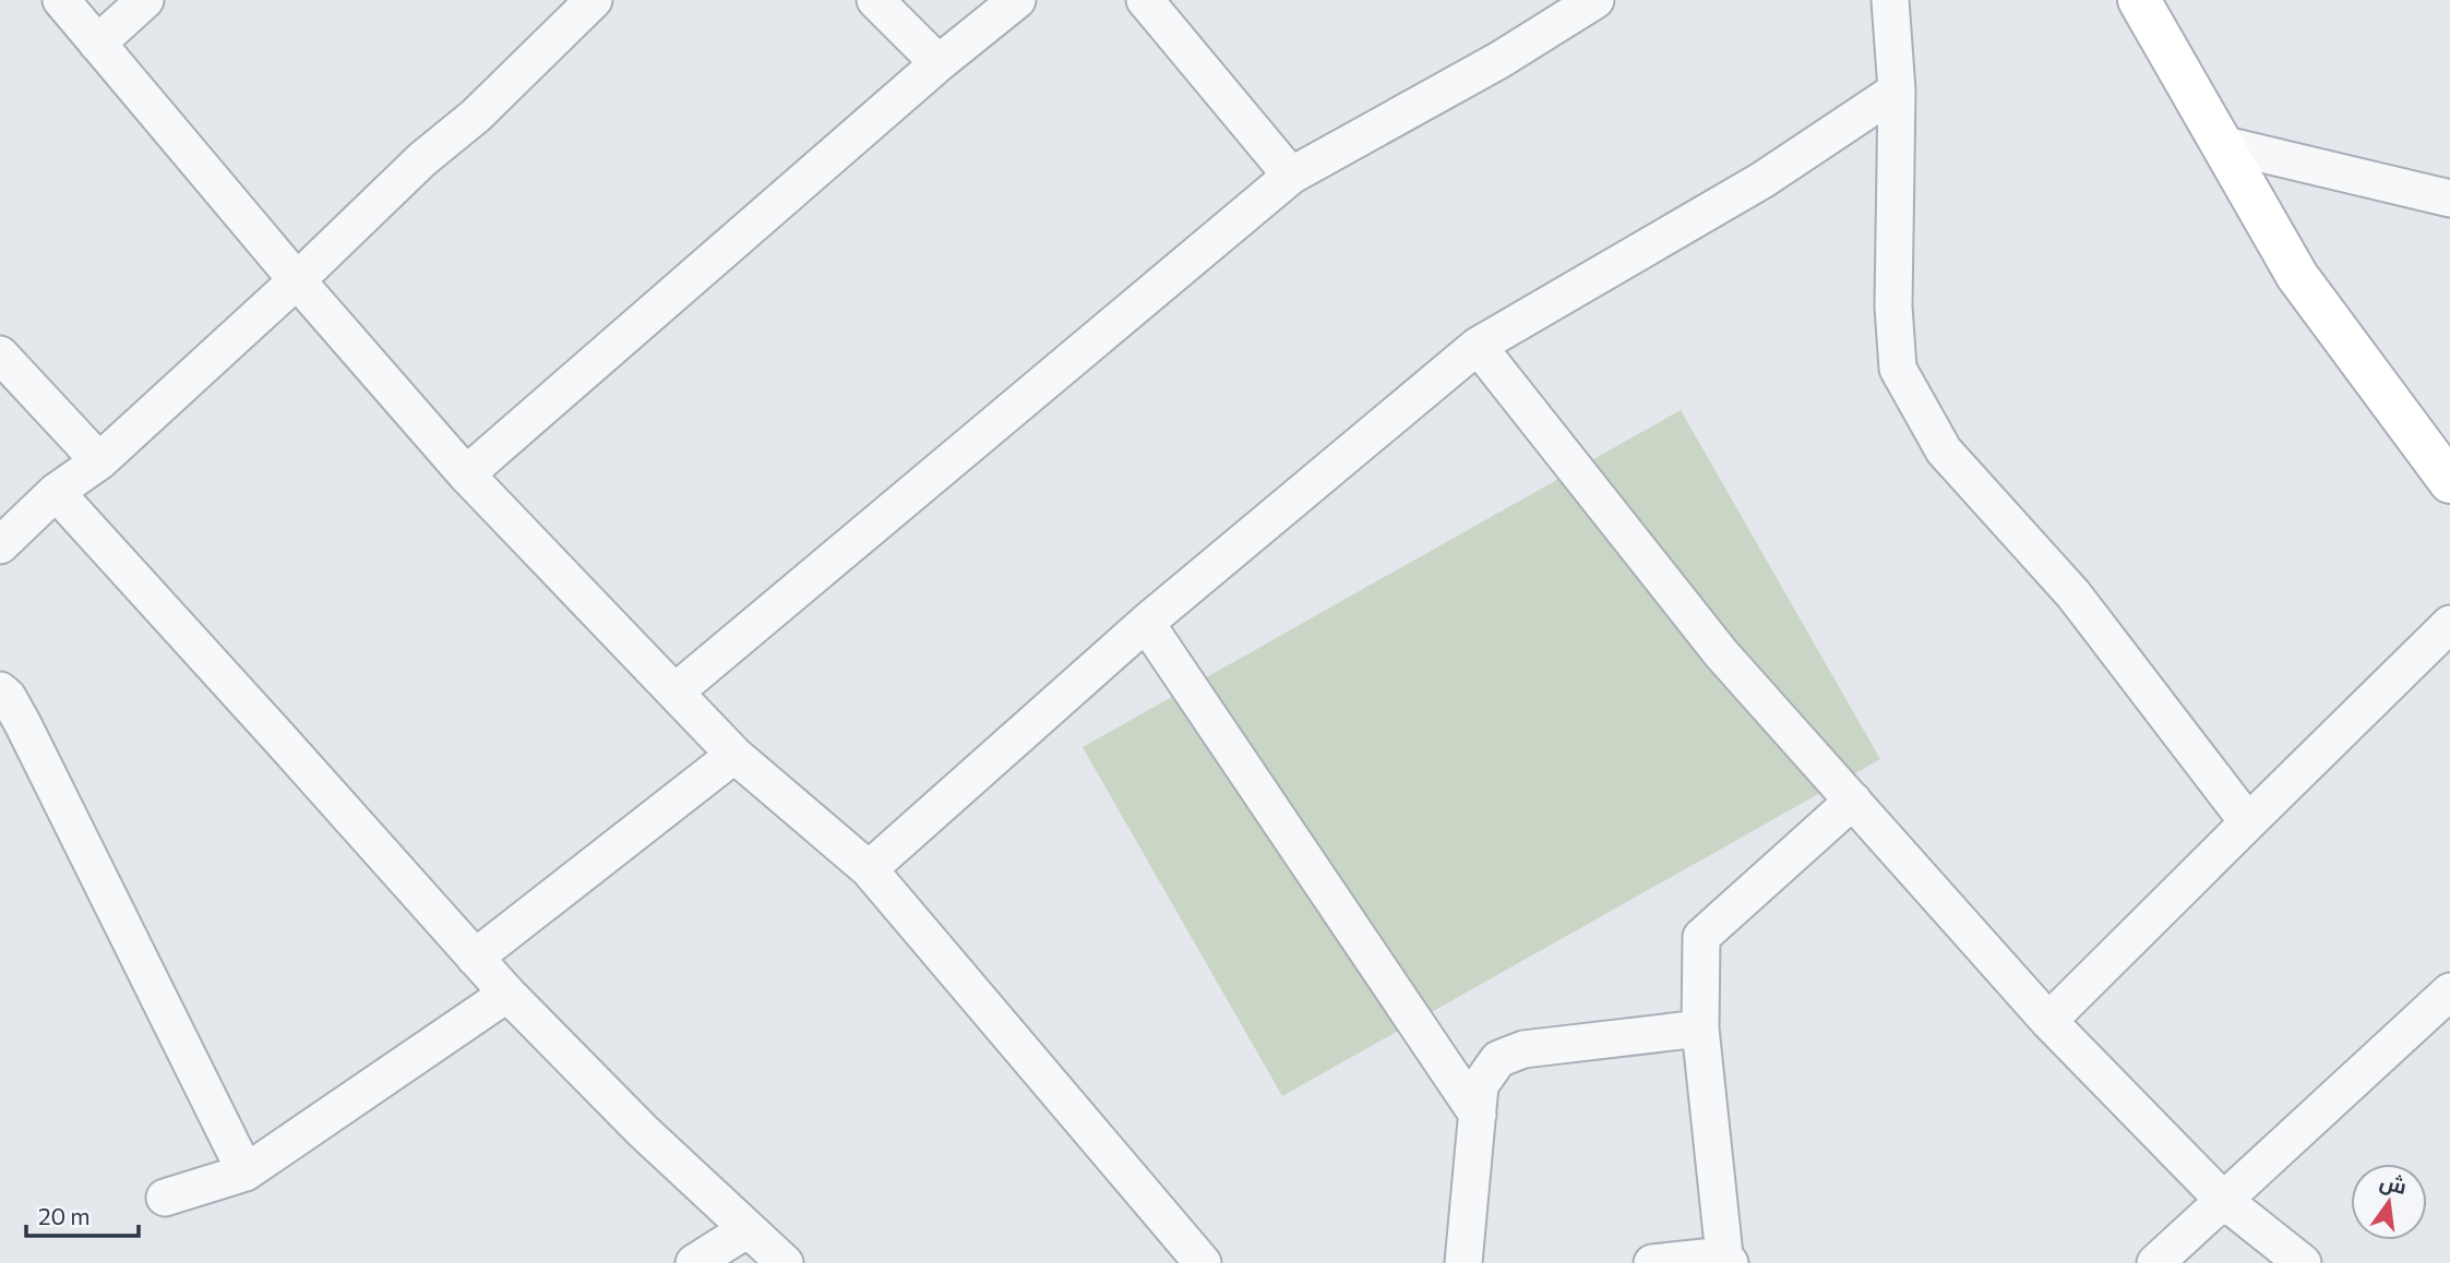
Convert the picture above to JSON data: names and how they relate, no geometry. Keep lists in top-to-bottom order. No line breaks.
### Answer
{"scale_bar":"20 m","north":"top"}
